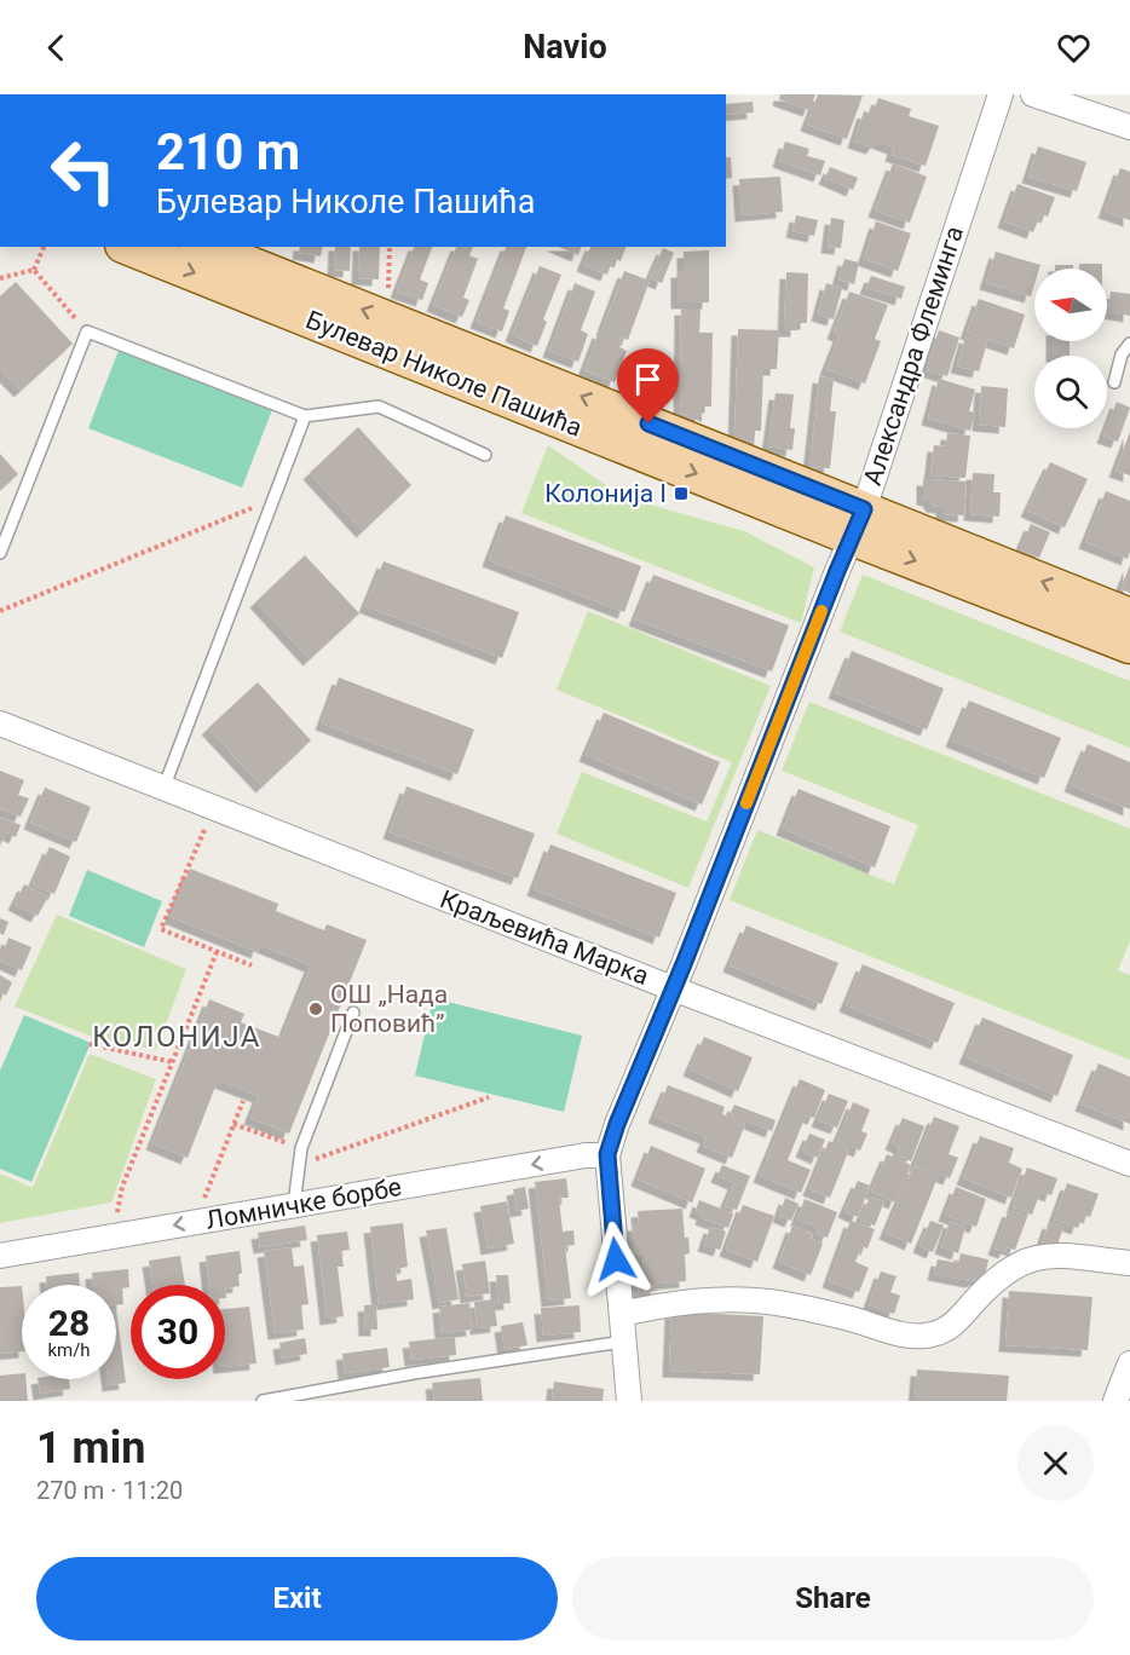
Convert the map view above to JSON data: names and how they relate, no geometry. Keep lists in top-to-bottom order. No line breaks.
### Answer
{"streets":{"main road":["Булевар Николе Пашића"],"street":["Александра Флеминга","Краљевића Марка","Ломничке борбе"]},"crossings":[["Александра Флеминга","Булевар Николе Пашића"],["Александра Флеминга","Краљевића Марка"],["Александра Флеминга","Ломничке борбе"]],"one_way":["Ломничке борбе"],"districts":["КОЛОНИЈА"],"places":{"transit":["Колонија I"],"other":["ОШ „Нада Поповић”"]},"north":"left","page":{"header":"Navio","turn":["210 m","Булевар Николе Пашића"],"speed":"28 km/h","limit":"30","heading":["1 min","270 m · 11:20"],"buttons":["Exit","Share"]}}
